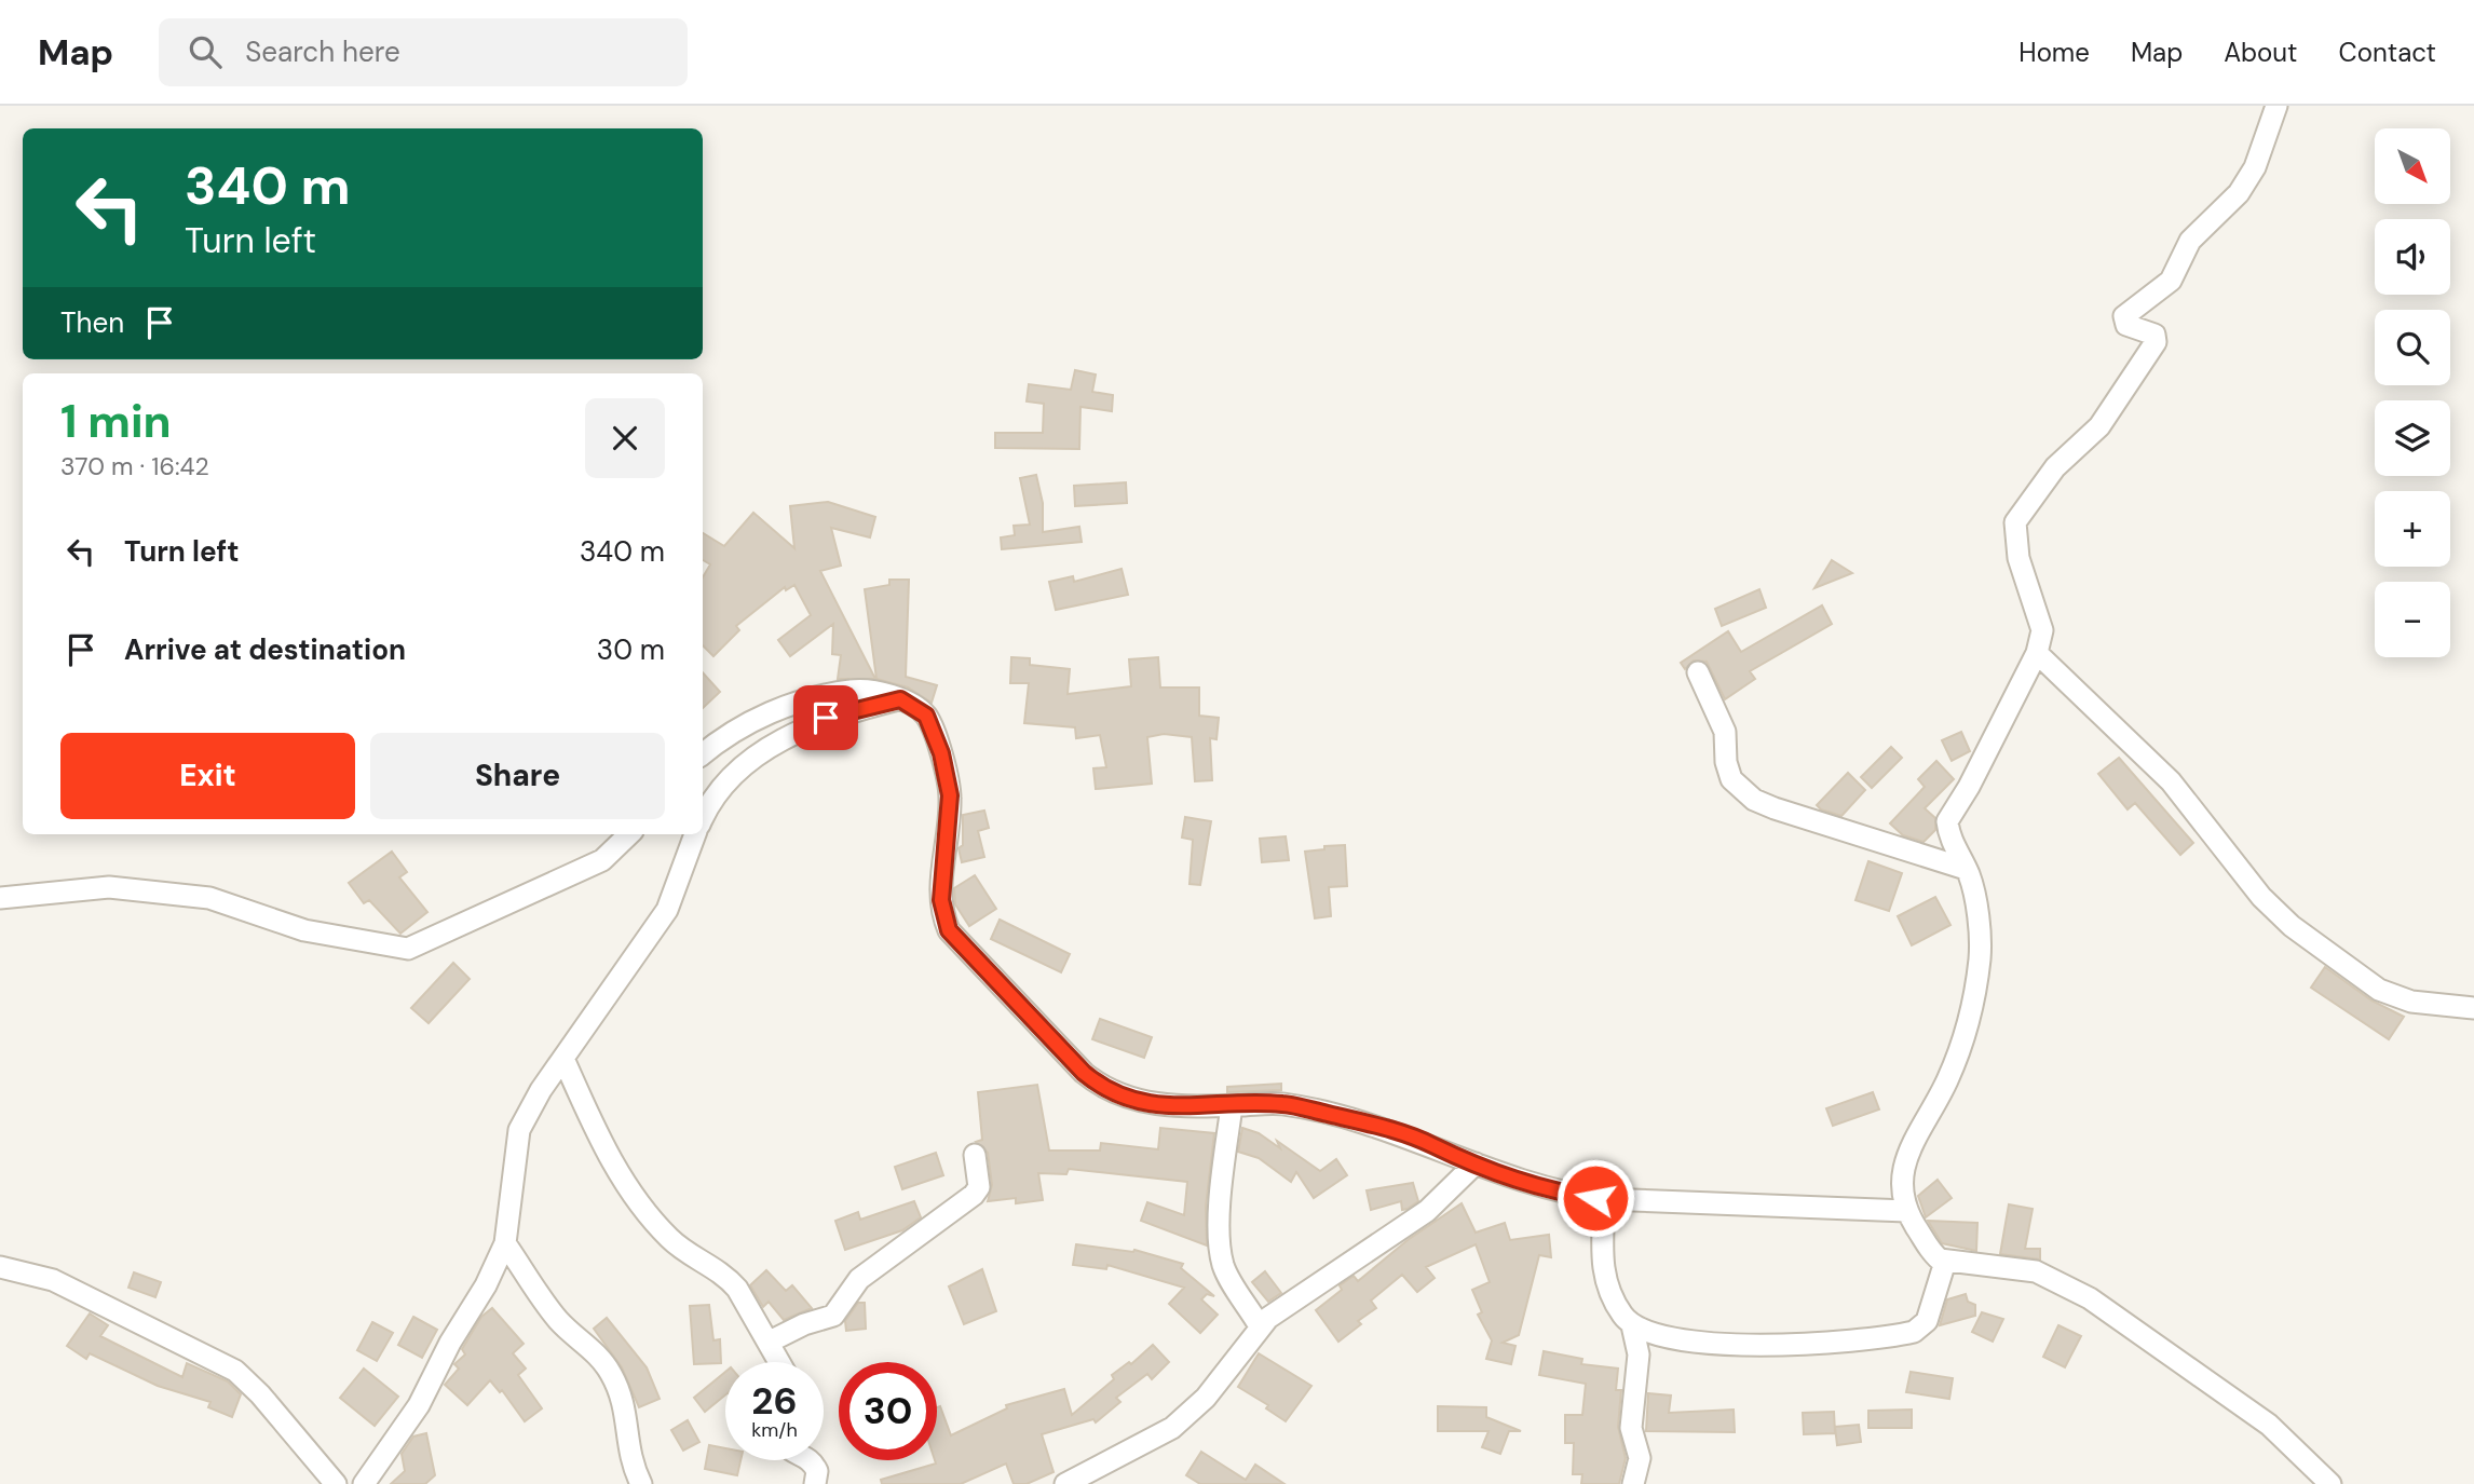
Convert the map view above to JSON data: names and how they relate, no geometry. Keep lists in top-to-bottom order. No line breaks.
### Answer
{"north":"bottom right","page":{"header":"Map","search":"Search here","nav":["Home","Map","About","Contact"],"map_buttons":["+","−"],"turn":["340 m","Turn left"],"then":"Then","heading":["1 min","370 m · 16:42"],"list":[{"name":"Turn left","value":"340 m"},{"name":"Arrive at destination","value":"30 m"}],"buttons":["Exit","Share"],"speed":"26 km/h","limit":"30"}}
